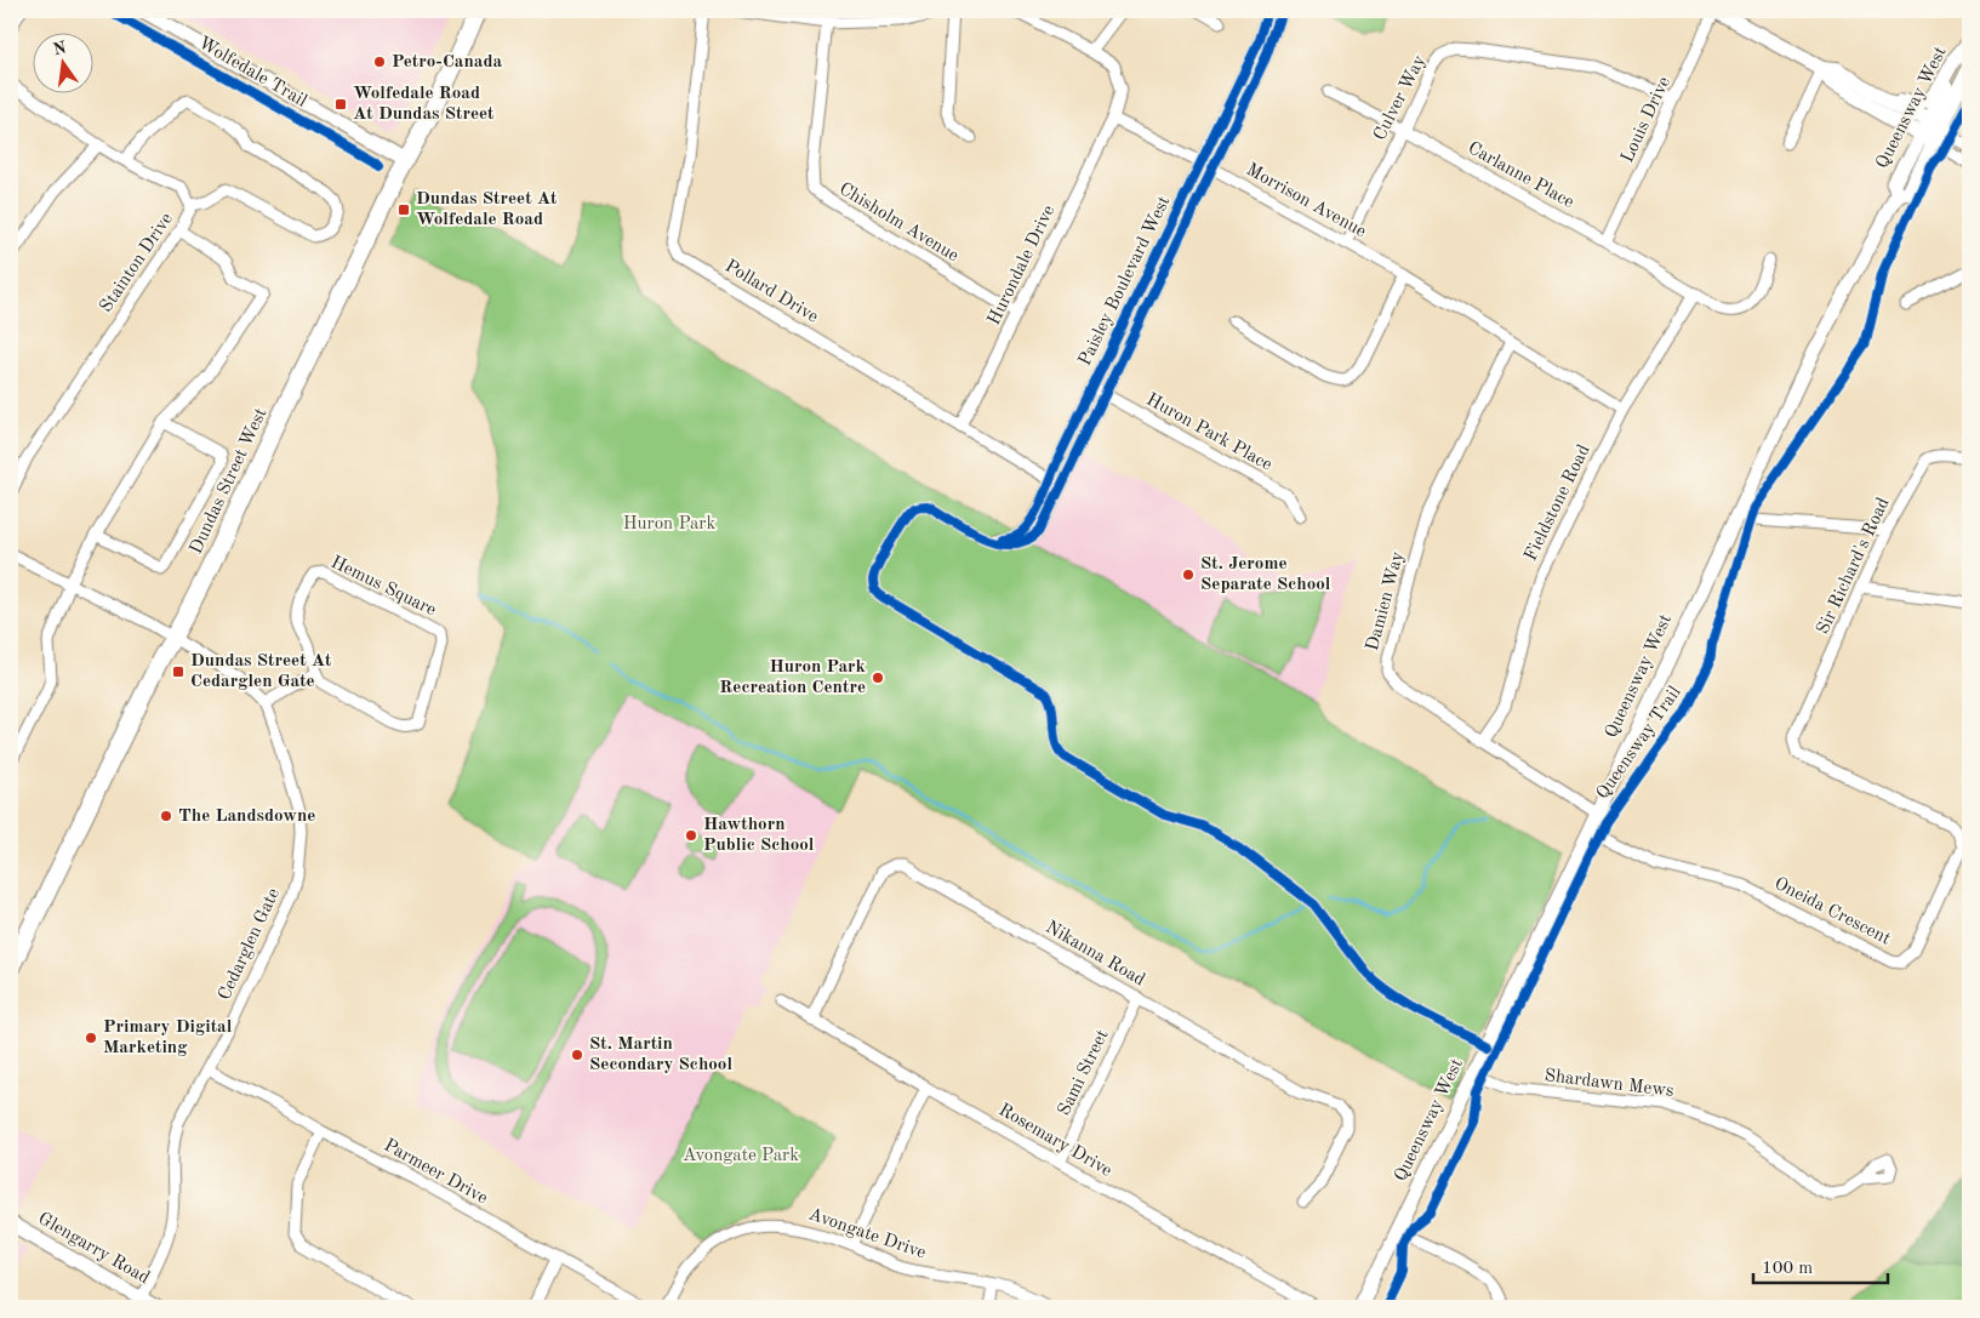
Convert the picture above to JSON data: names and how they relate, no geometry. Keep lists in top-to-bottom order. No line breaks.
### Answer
{"streets":{"main road":["Queensway West","Dundas Street West"],"street":["Culver Way","Louis Drive","Carlanne Place","Morrison Avenue","Chisholm Avenue","Stainton Drive","Hurondale Drive","Paisley Boulevard West","Pollard Drive","Huron Park Place","Fieldstone Road","Sir Richard's Road","Hemus Square","Damien Way","Oneida Crescent","Cedarglen Gate","Nikanna Road","Sami Street","Shardawn Mews","Rosemary Drive","Parmeer Drive","Avongate Drive","Glengarry Road"],"cycle path":["Wolfedale Trail","Queensway Trail"]},"crossings":[["Culver Way","Louis Drive"],["Culver Way","Carlanne Place"],["Culver Way","Morrison Avenue"],["Queensway West","Paisley Boulevard West"],["Queensway West","Damien Way"],["Queensway West","Oneida Crescent"],["Queensway West","Shardawn Mews"],["Louis Drive","Carlanne Place"],["Carlanne Place","Fieldstone Road"],["Morrison Avenue","Hurondale Drive"],["Morrison Avenue","Paisley Boulevard West"],["Morrison Avenue","Fieldstone Road"],["Morrison Avenue","Damien Way"],["Chisholm Avenue","Hurondale Drive"],["Hurondale Drive","Pollard Drive"],["Paisley Boulevard West","Pollard Drive"],["Paisley Boulevard West","Huron Park Place"],["Dundas Street West","Cedarglen Gate"],["Fieldstone Road","Damien Way"],["Sir Richard's Road","Oneida Crescent"],["Cedarglen Gate","Parmeer Drive"],["Cedarglen Gate","Glengarry Road"],["Nikanna Road","Sami Street"],["Nikanna Road","Rosemary Drive"],["Sami Street","Rosemary Drive"]],"parks":["Huron Park","Avongate Park"],"places":{"other":["Petro-Canada","St. Jerome Separate School","Huron Park Recreation Centre","The Landsdowne","Hawthorn Public School","Primary Digital Marketing","St. Martin Secondary School"],"transit":["Wolfedale Road At Dundas Street","Dundas Street At Wolfedale Road","Dundas Street At Cedarglen Gate"]},"scale_bar":"100 m","north":"top"}
